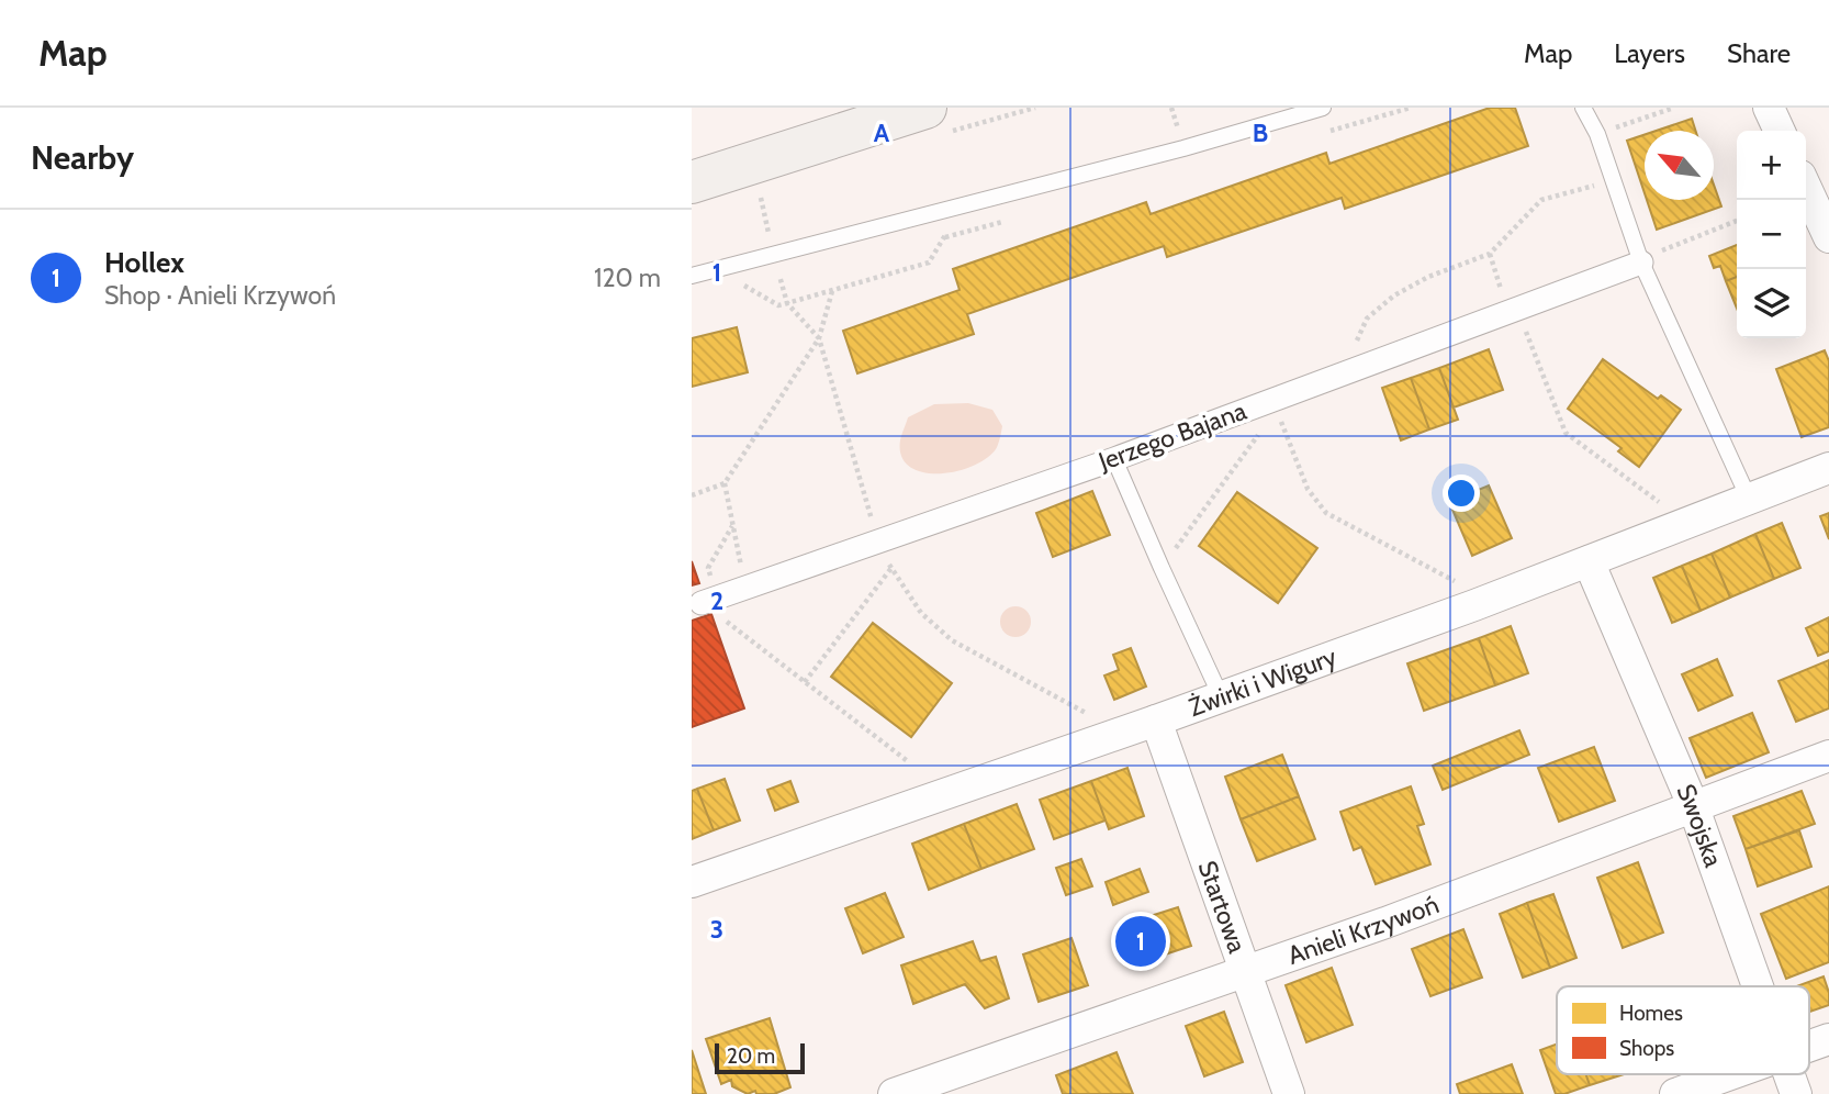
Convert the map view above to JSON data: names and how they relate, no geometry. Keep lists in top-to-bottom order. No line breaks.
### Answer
{"streets":{"street":["Jerzego Bajana","Żwirki i Wigury","Swojska","Startowa","Anieli Krzywoń"]},"crossings":[["Żwirki i Wigury","Swojska"],["Żwirki i Wigury","Startowa"],["Swojska","Anieli Krzywoń"],["Startowa","Anieli Krzywoń"]],"legend":["Homes","Shops"],"scale_bar":"20 m","north":"top left","page":{"header":"Map","nav":["Map","Layers","Share"],"heading":"Nearby","map_buttons":["+","−"],"list":[{"mark":"1","name":"Hollex","note":"Shop · Anieli Krzywoń","value":"120 m"}],"pins":"1","scale":"20 m"},"grid":{"columns":["A","B"],"rows":["1","2","3"]}}
